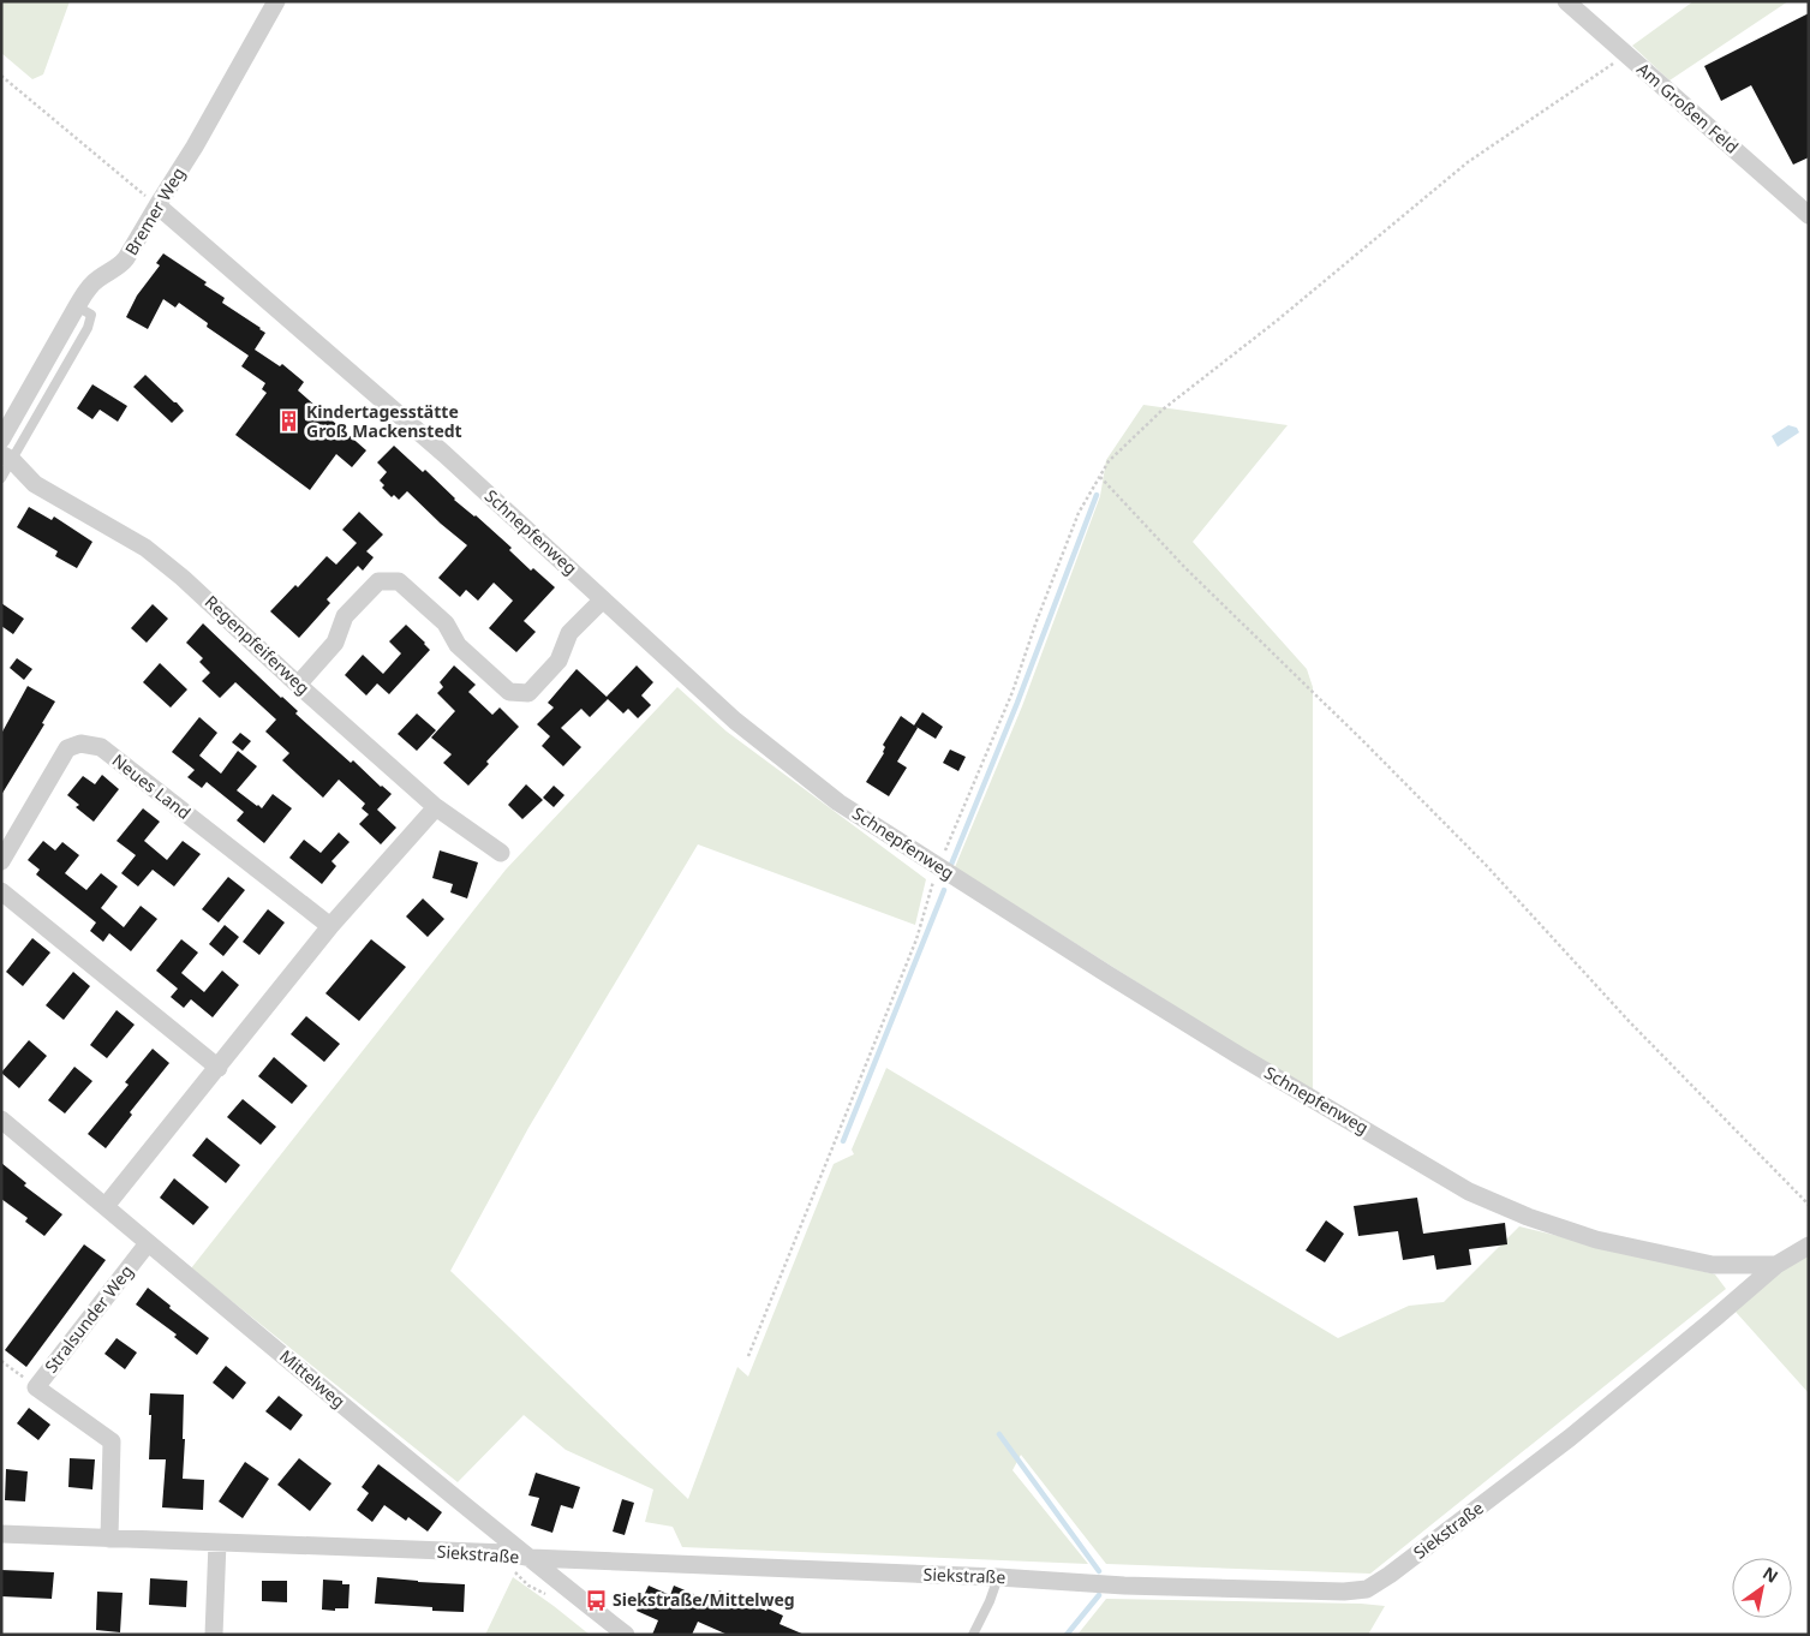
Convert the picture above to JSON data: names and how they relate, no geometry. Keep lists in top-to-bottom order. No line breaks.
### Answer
{"streets":{"street":["Am Großen Feld","Bremer Weg","Schnepfenweg","Regenpfeiferweg","Neues Land","Stralsunder Weg","Mittelweg","Siekstraße"]},"crossings":[["Bremer Weg","Schnepfenweg"],["Schnepfenweg","Siekstraße"],["Stralsunder Weg","Mittelweg"],["Stralsunder Weg","Siekstraße"],["Mittelweg","Siekstraße"]],"places":{"building":["Kindertagesstätte Groß Mackenstedt"],"bus stop":["Siekstraße/Mittelweg"]},"north":"top right"}
